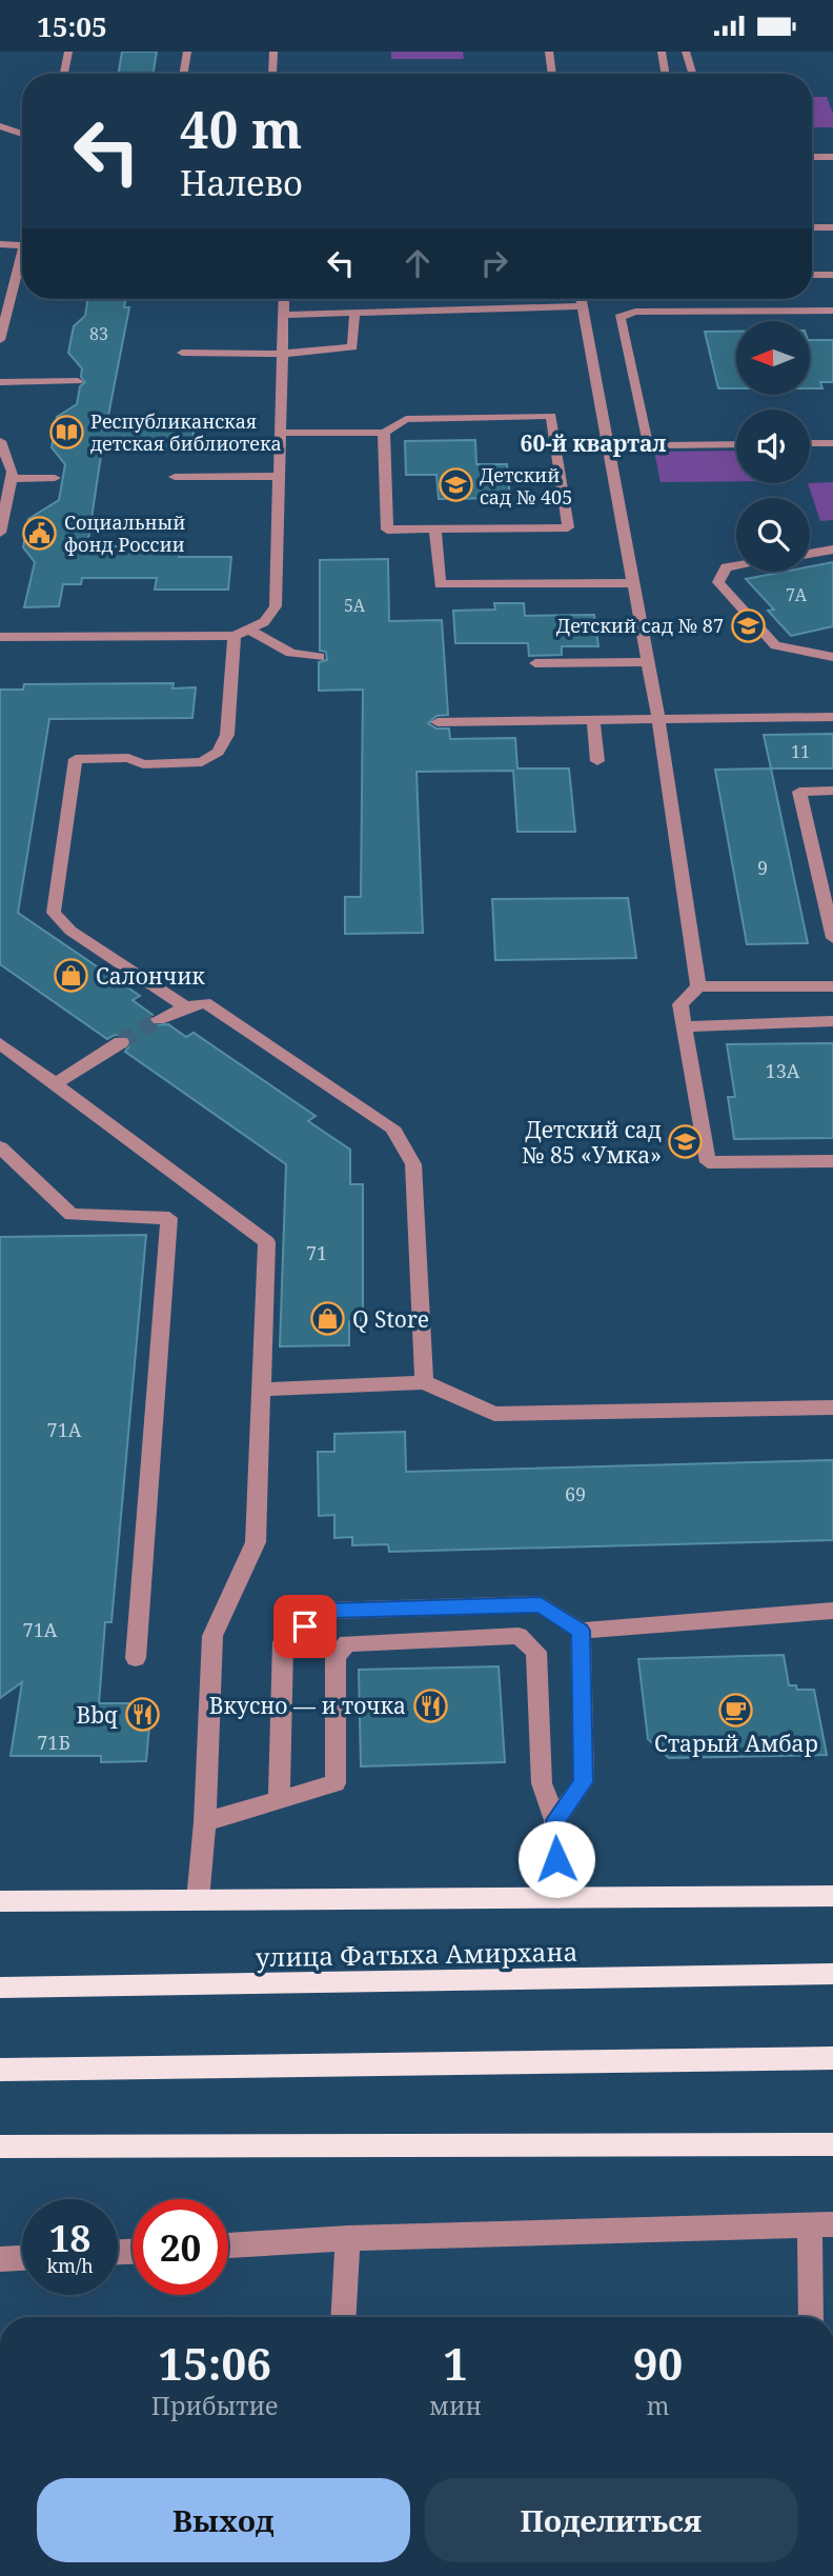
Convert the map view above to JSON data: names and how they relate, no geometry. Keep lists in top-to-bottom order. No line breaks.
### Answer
{"streets":{"main road":["улица Фатыха Амирхана"]},"districts":["60-й квартал"],"places":{"library":["Республиканская детская библиотека"],"school or university":["Детский сад № 405","Детский сад № 87","Детский сад № 85 «Умка»"],"public building":["Социальный фонд России"],"shop":["Салончик","Q Store"],"restaurant":["Вкусно — и точка","Bbq"],"cafe":["Старый Амбар"]},"house_numbers":["83","7А","5А","11","9","13А","71","71А","69","71А","71Б"],"north":"left","page":{"status":"15:05","turn":["40 m","Налево"],"speed":"18 km/h","limit":"20","eta":["15:06","Прибытие","1","мин","90","m"],"buttons":["Выход","Поделиться"]}}
